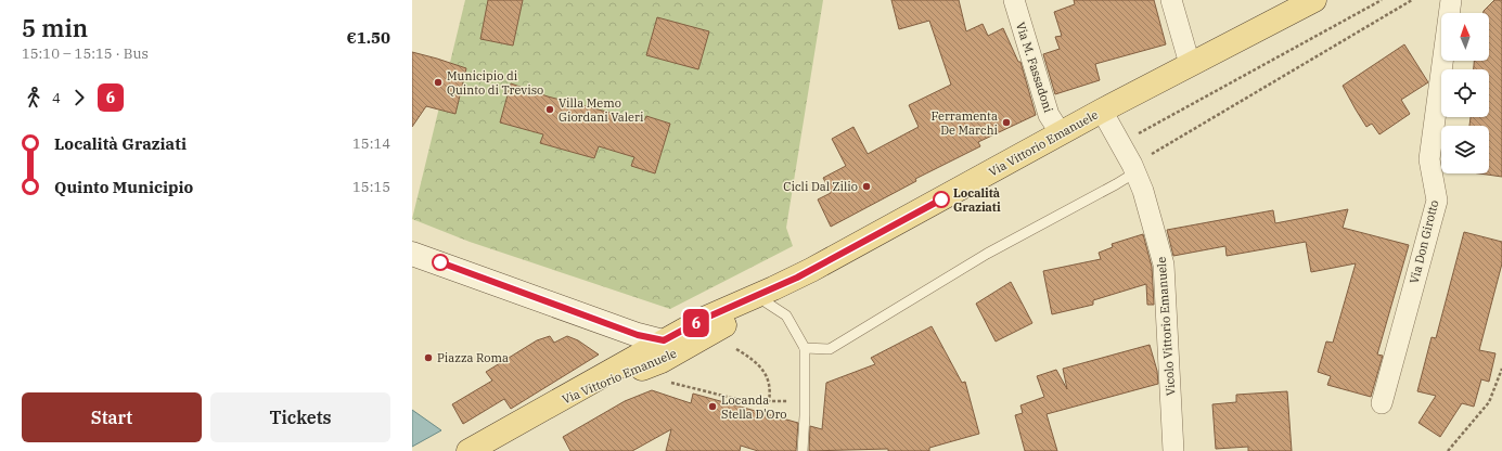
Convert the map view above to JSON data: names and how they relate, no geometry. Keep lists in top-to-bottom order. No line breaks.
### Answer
{"streets":{"main road":["Via Vittorio Emanuele"],"street":["Via M. Fassadoni","Via Don Girotto","Vicolo Vittorio Emanuele"]},"crossings":[["Via M. Fassadoni","Via Vittorio Emanuele"],["Via Vittorio Emanuele","Vicolo Vittorio Emanuele"]],"places":["Municipio di Quinto di Treviso","Villa Memo Giordani Valeri","Ferramenta De Marchi","Cicli Dal Zilio","Località Graziati","Piazza Roma","Locanda Stella D'Oro"],"lines":["bus line 6"],"north":"top","page":{"heading":["5 min","15:10 – 15:15 · Bus","€1.50"],"on_map":"6","legs":["4","6"],"list":[{"name":"Località Graziati","value":"15:14"},{"name":"Quinto Municipio","value":"15:15"}],"buttons":["Start","Tickets"]}}
